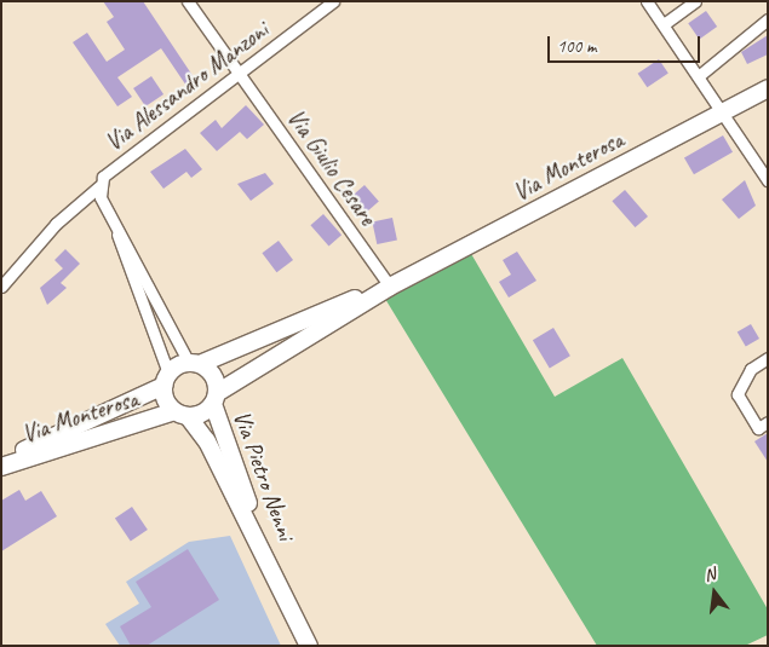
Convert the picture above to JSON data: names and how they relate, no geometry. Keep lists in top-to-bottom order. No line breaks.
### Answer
{"streets":{"main road":["Via Monterosa","Via Pietro Nenni"],"street":["Via Alessandro Manzoni","Via Giulio Cesare"]},"crossings":[["Via Alessandro Manzoni","Via Giulio Cesare"],["Via Monterosa","Via Giulio Cesare"],["Via Monterosa","Via Pietro Nenni"]],"scale_bar":"100 m","north":"top"}
